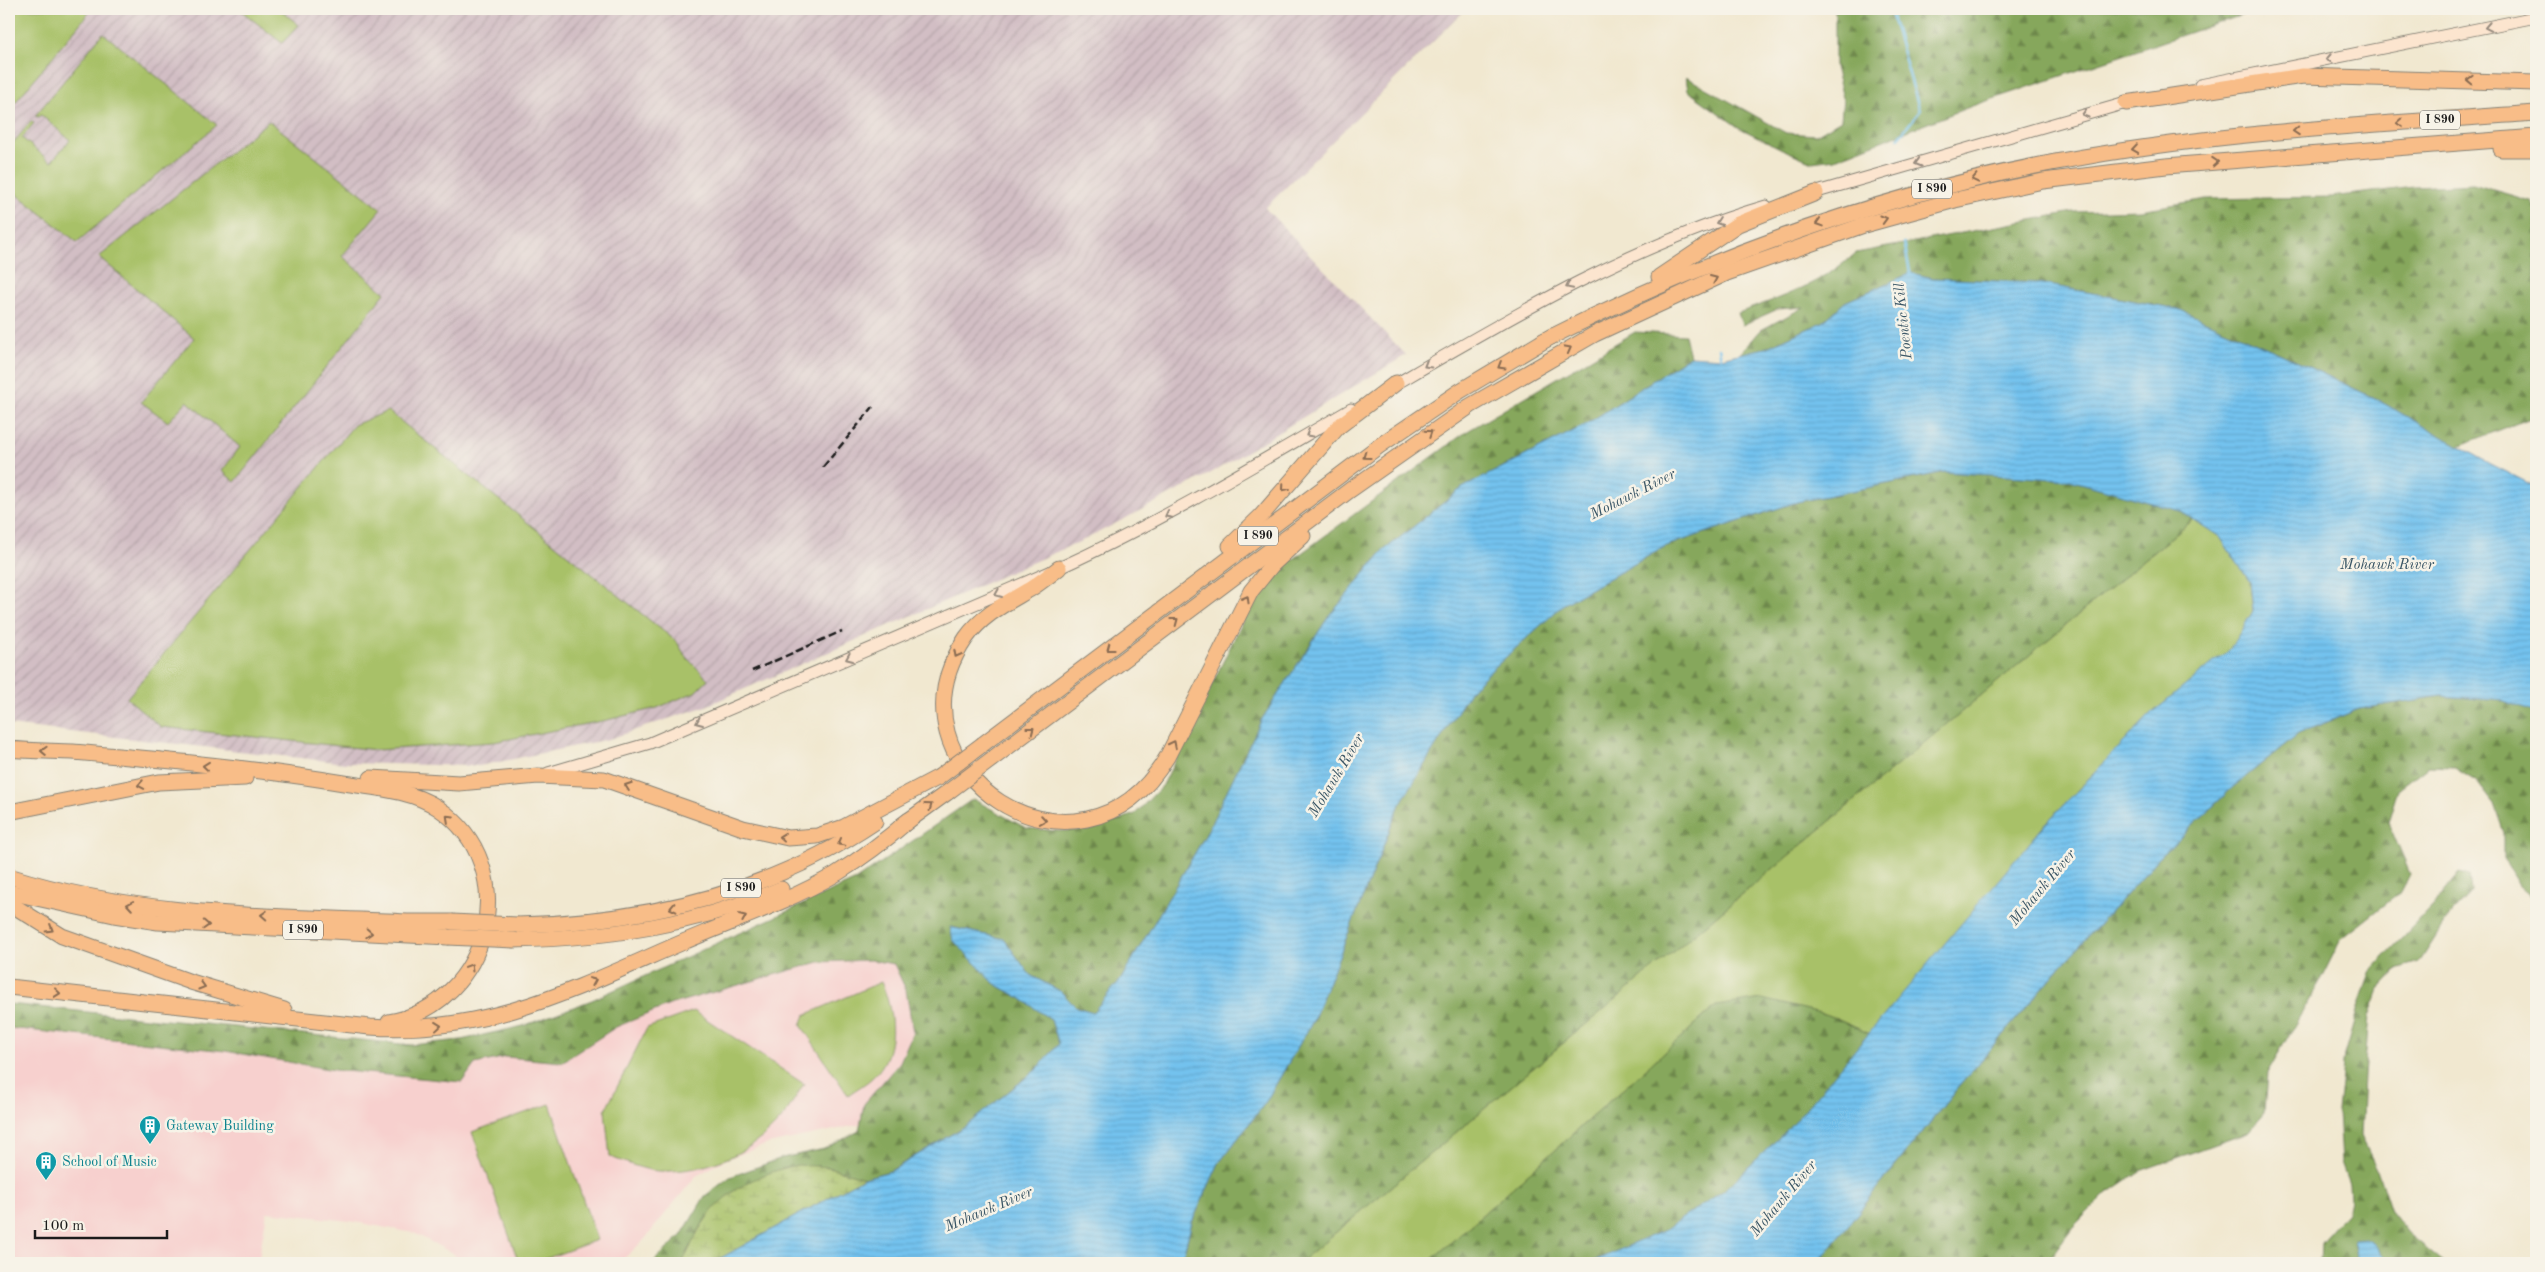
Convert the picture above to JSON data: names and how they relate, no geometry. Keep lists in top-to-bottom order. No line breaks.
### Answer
{"streets":{"highway":["I 890"]},"water":["Poentic Kill","Mohawk River"],"places":{"building":["Gateway Building","School of Music"]},"scale_bar":"100 m"}
